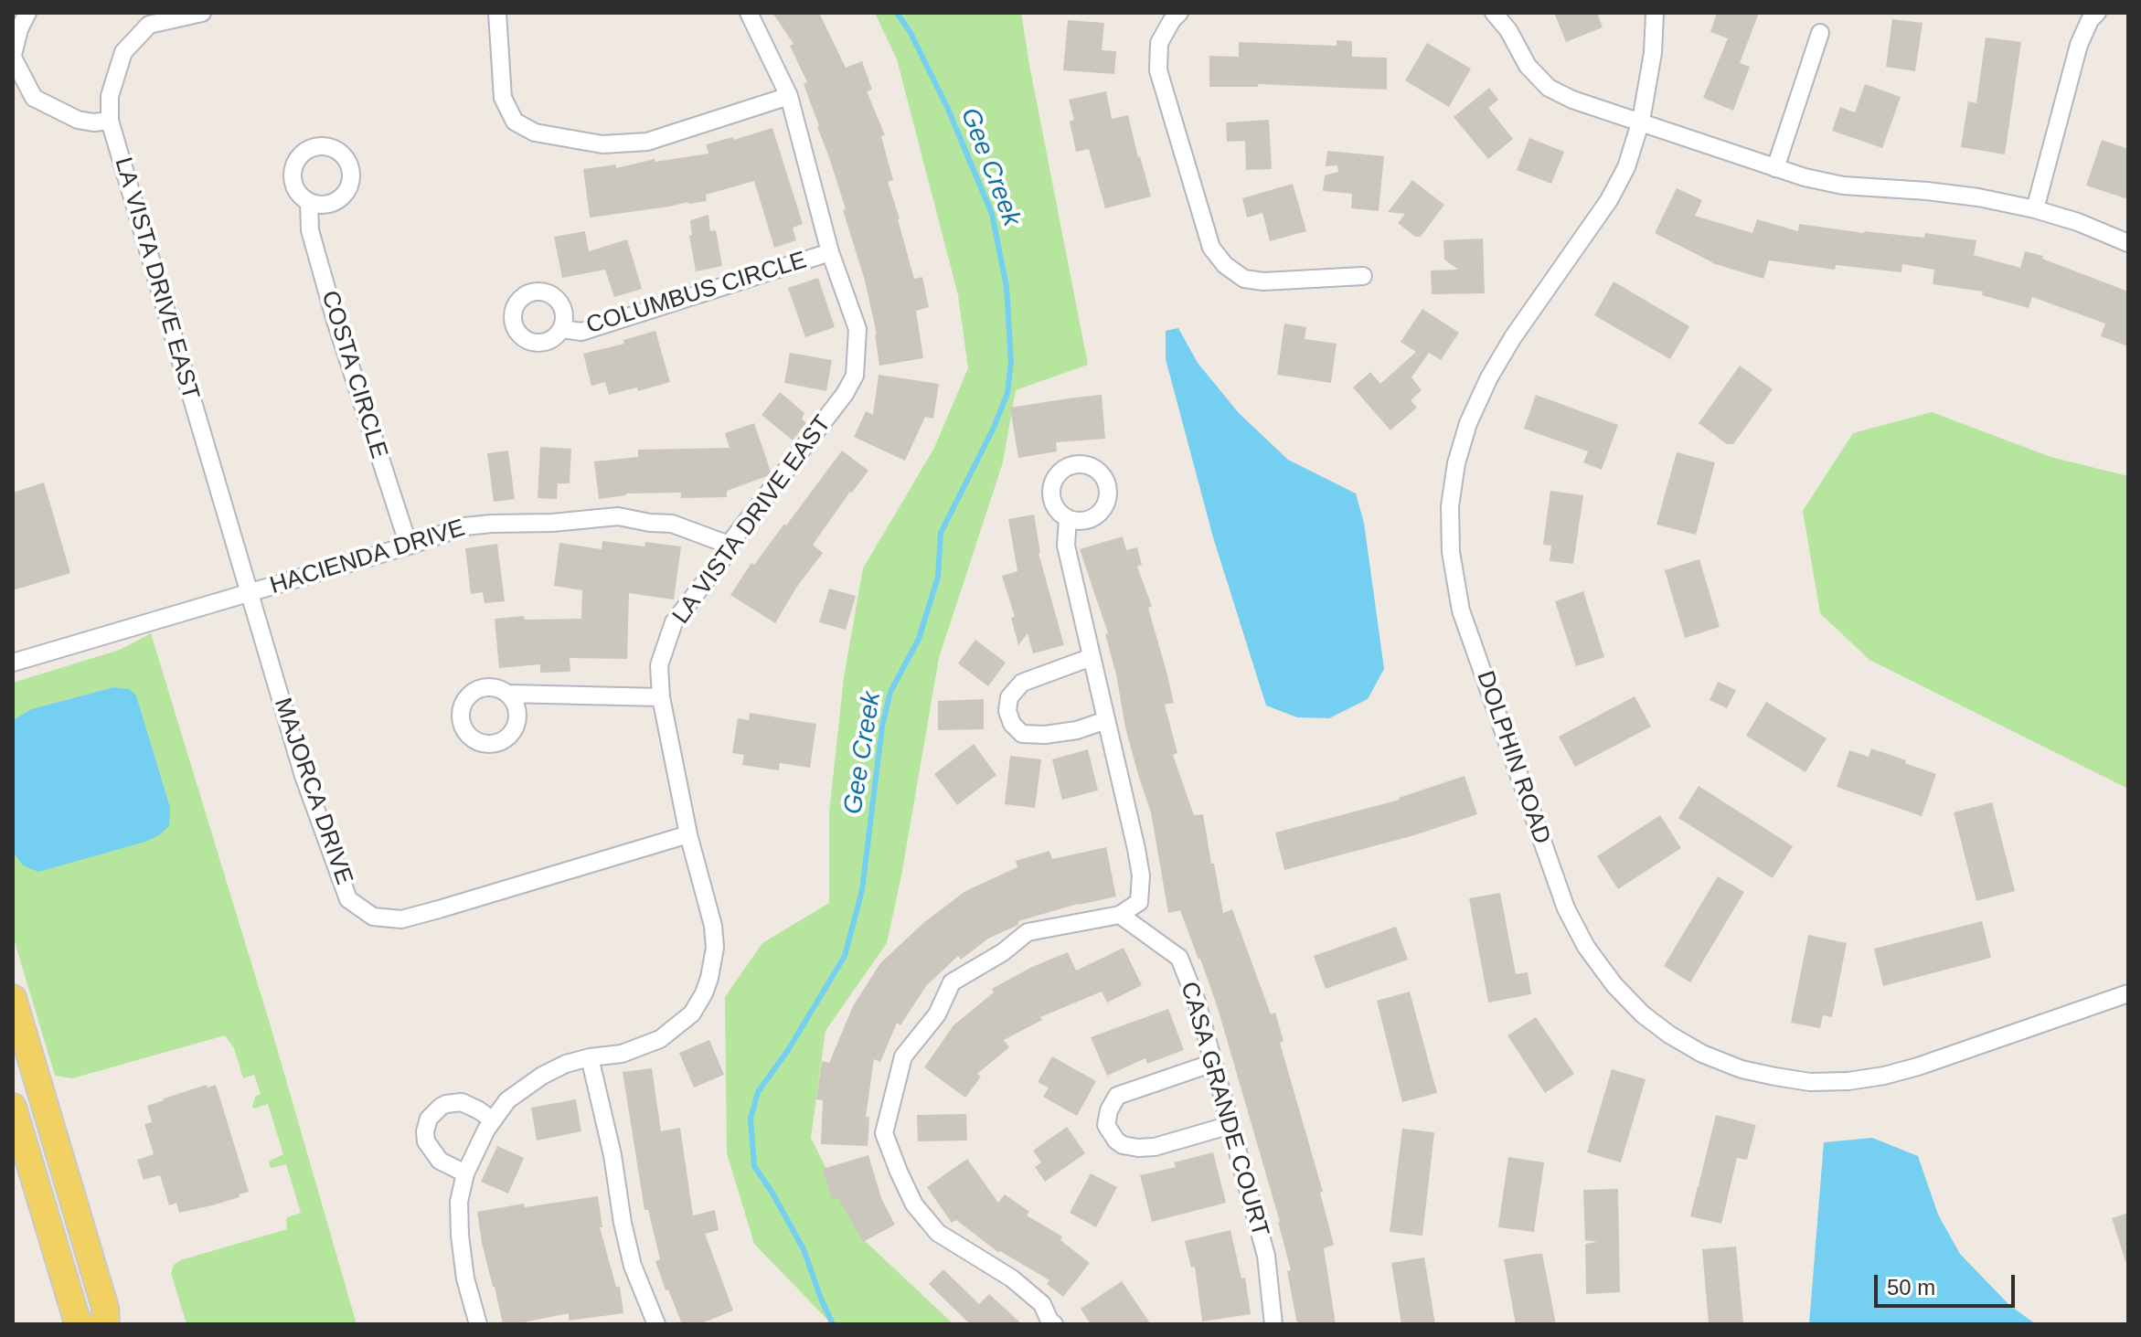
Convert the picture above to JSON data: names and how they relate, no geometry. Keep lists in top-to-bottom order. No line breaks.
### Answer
{"streets":{"street":["LA VISTA DRIVE EAST","COLUMBUS CIRCLE","COSTA CIRCLE","HACIENDA DRIVE","DOLPHIN ROAD","MAJORCA DRIVE","CASA GRANDE COURT"]},"crossings":[["LA VISTA DRIVE EAST","COLUMBUS CIRCLE"],["LA VISTA DRIVE EAST","HACIENDA DRIVE"],["LA VISTA DRIVE EAST","MAJORCA DRIVE"],["COSTA CIRCLE","HACIENDA DRIVE"],["HACIENDA DRIVE","MAJORCA DRIVE"]],"water":["Gee Creek"],"scale_bar":"50 m"}
